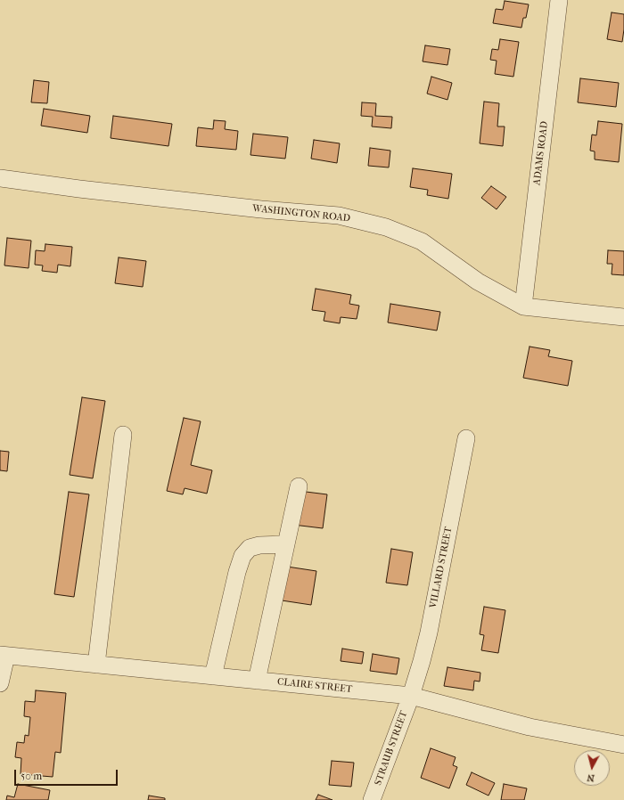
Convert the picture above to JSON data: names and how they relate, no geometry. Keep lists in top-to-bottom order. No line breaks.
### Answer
{"streets":{"street":["ADAMS ROAD","WASHINGTON ROAD","VILLARD STREET","CLAIRE STREET","STRAUB STREET"]},"crossings":[["ADAMS ROAD","WASHINGTON ROAD"],["VILLARD STREET","CLAIRE STREET"],["VILLARD STREET","STRAUB STREET"],["CLAIRE STREET","STRAUB STREET"]],"scale_bar":"50 m","north":"bottom"}
